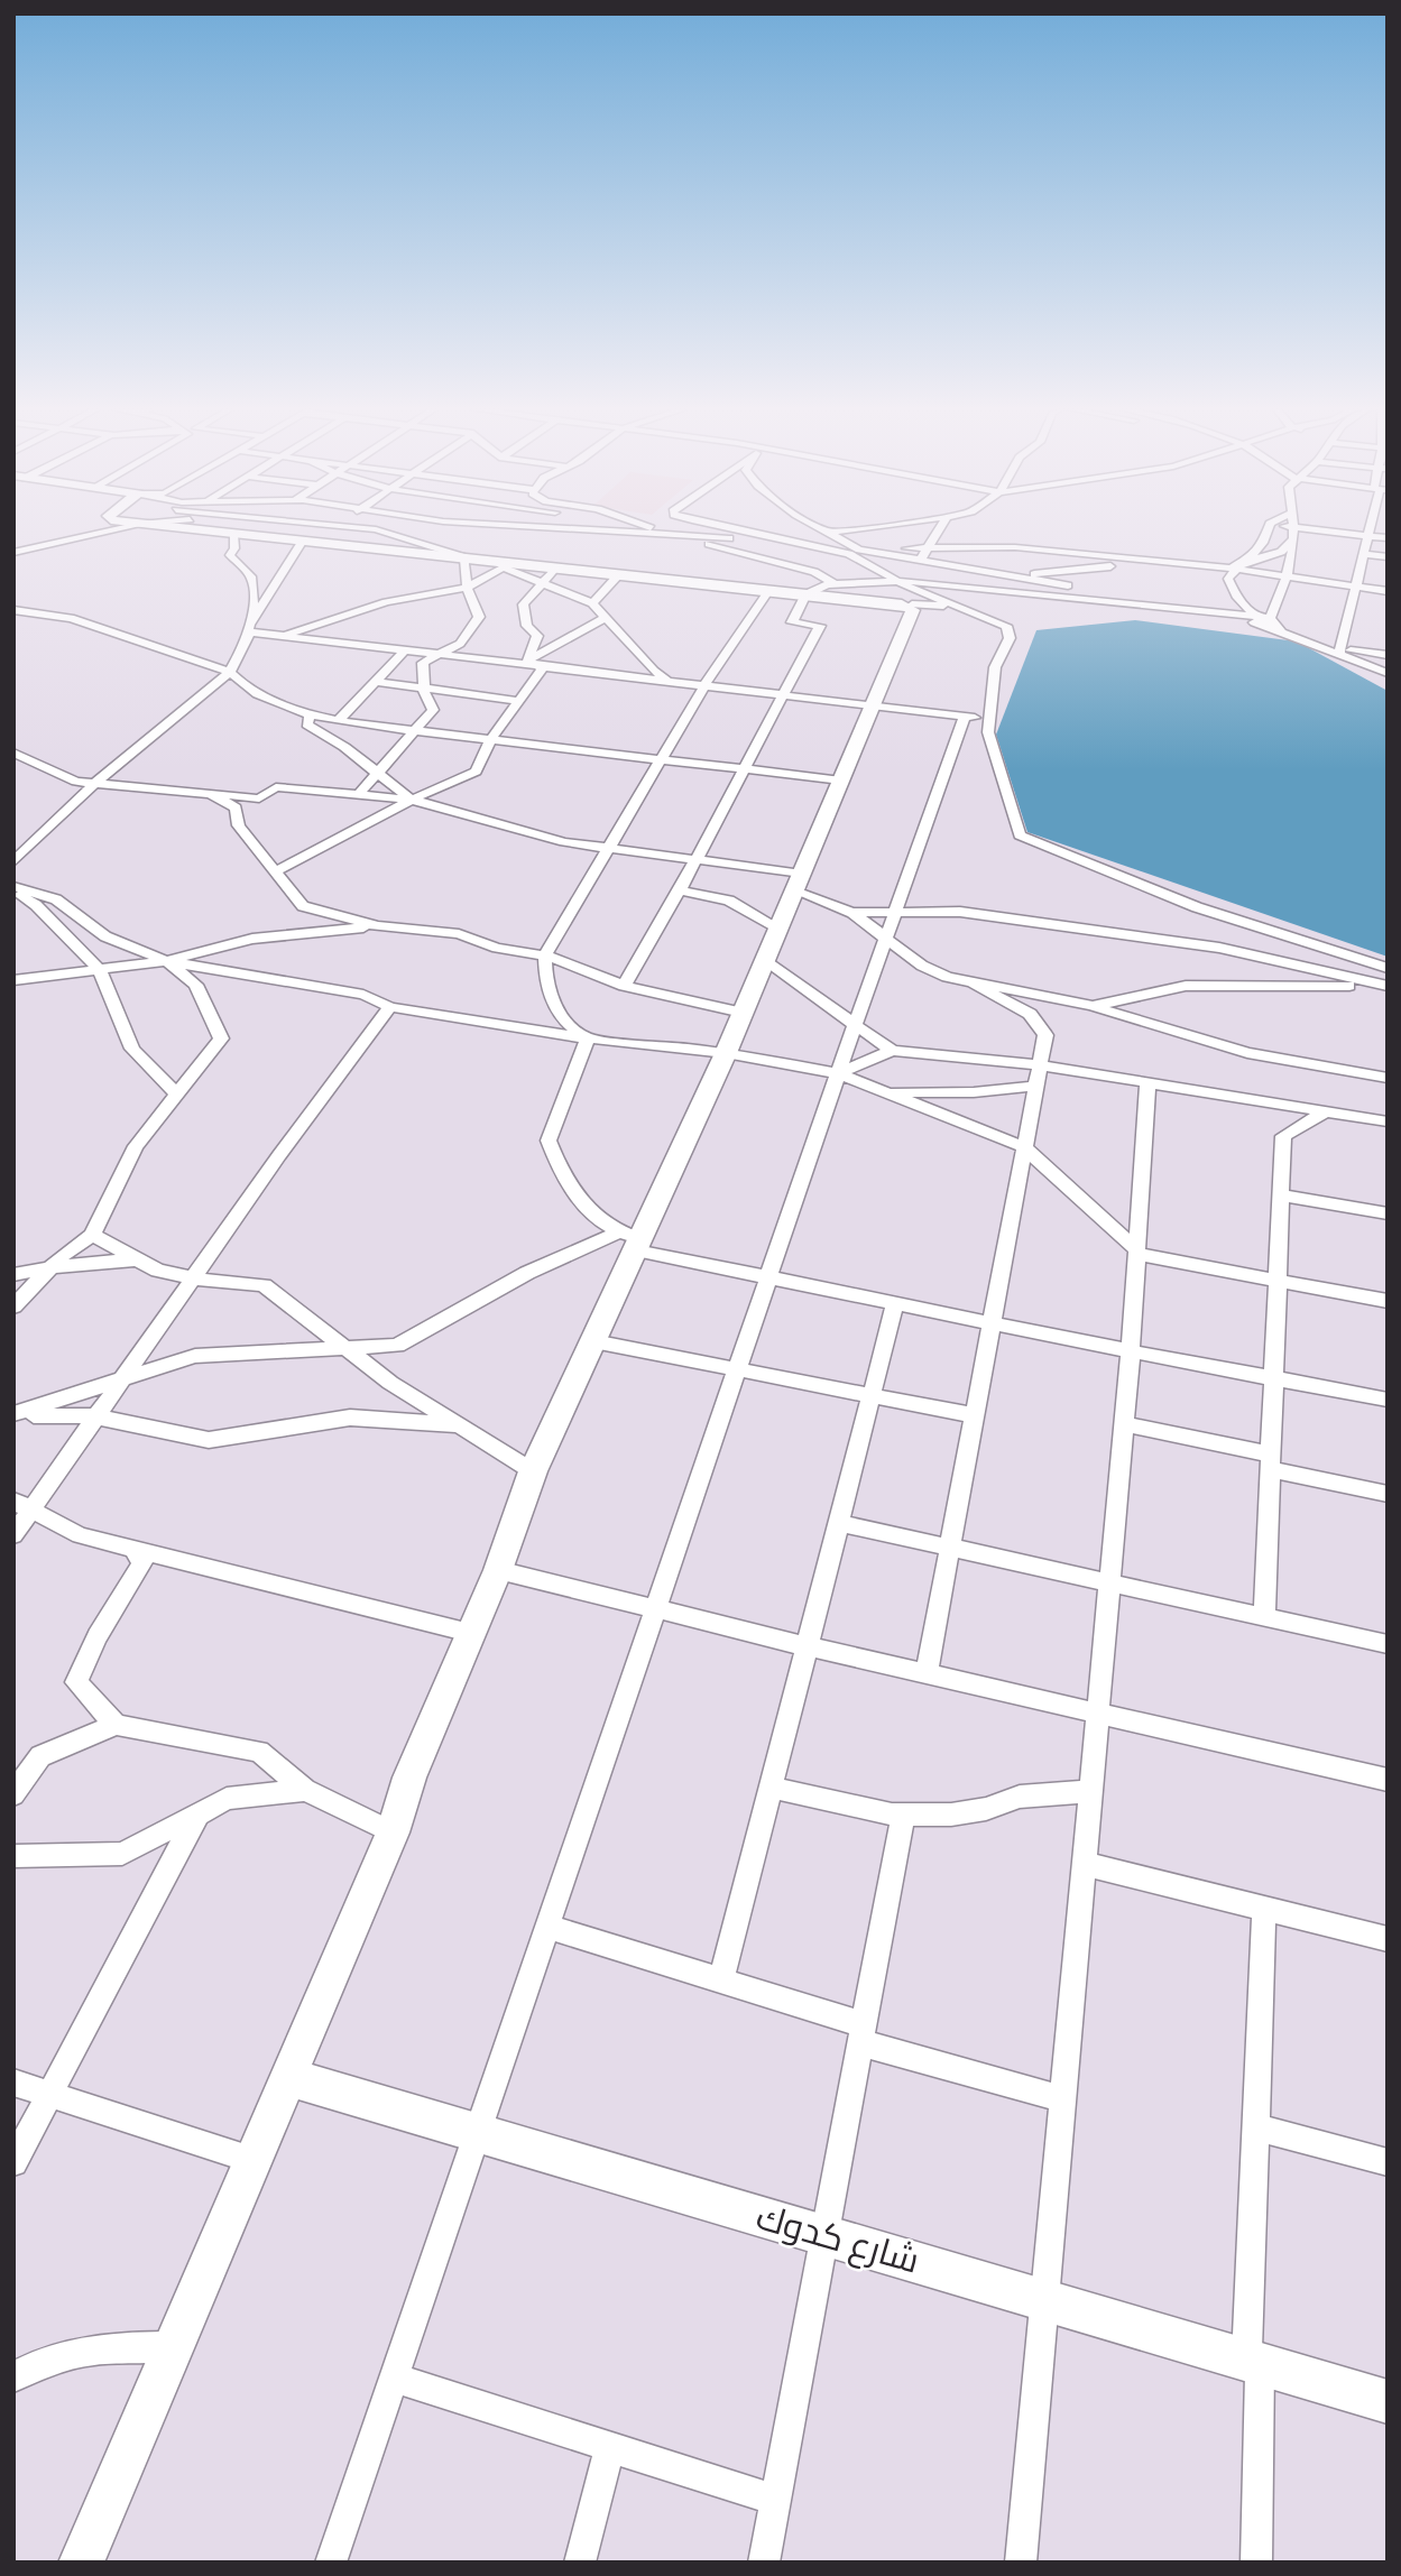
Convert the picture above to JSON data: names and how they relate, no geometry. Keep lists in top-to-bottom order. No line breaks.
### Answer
{"streets":{"street":["شارع كدوك"]}}
